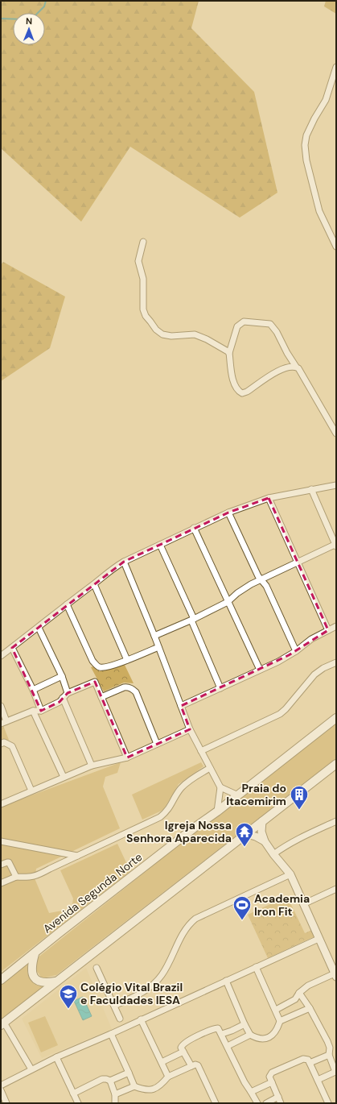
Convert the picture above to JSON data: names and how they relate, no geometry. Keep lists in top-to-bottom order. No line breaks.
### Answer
{"streets":{"main road":["Avenida Segunda Norte"]},"places":{"building":["Praia do Itacemirim"],"temple":["Igreja Nossa Senhora Aparecida"],"sports":["Academia Iron Fit"],"school or university":["Colégio Vital Brazil e Faculdades IESA"]},"north":"top"}
